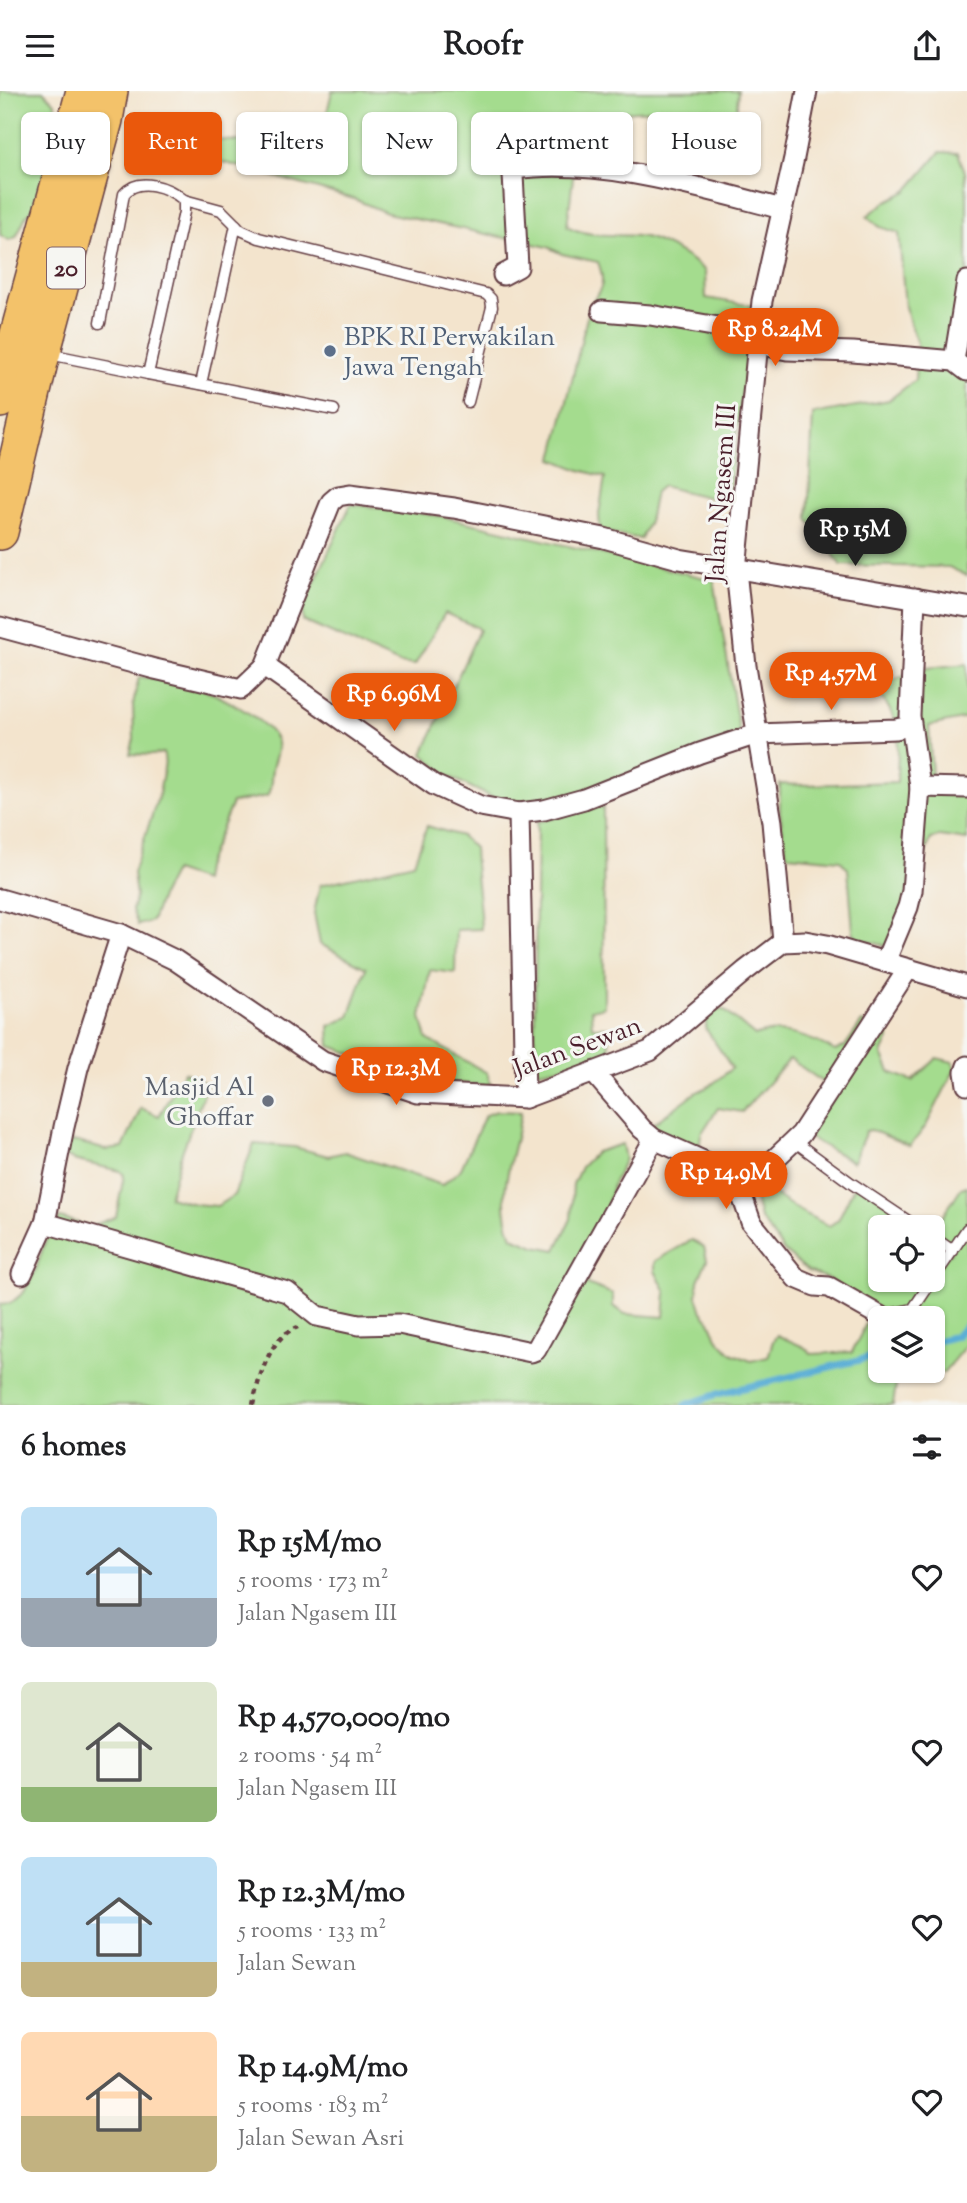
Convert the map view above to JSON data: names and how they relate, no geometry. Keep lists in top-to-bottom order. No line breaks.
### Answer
{"streets":{"highway":["20"],"street":["Jalan Ngasem III","Jalan Sewan"]},"crossings":[["Jalan Ngasem III","Jalan Sewan"]],"places":["BPK RI Perwakilan Jawa Tengah","Masjid Al Ghoffar"],"page":{"header":"Roofr","chip":["Buy","Rent","Filters","New","Apartment","House"],"price":["Rp 8.24M","Rp 15M","Rp 4.57M","Rp 6.96M","Rp 12.3M","Rp 14.9M"],"heading":"6 homes","list":[{"name":"Rp 15M/mo","note":"5 rooms · 173 m² · Jalan Ngasem III"},{"name":"Rp 4,570,000/mo","note":"2 rooms · 54 m² · Jalan Ngasem III"},{"name":"Rp 12.3M/mo","note":"5 rooms · 133 m² · Jalan Sewan"},{"name":"Rp 14.9M/mo","note":"5 rooms · 183 m² · Jalan Sewan Asri"}]}}
